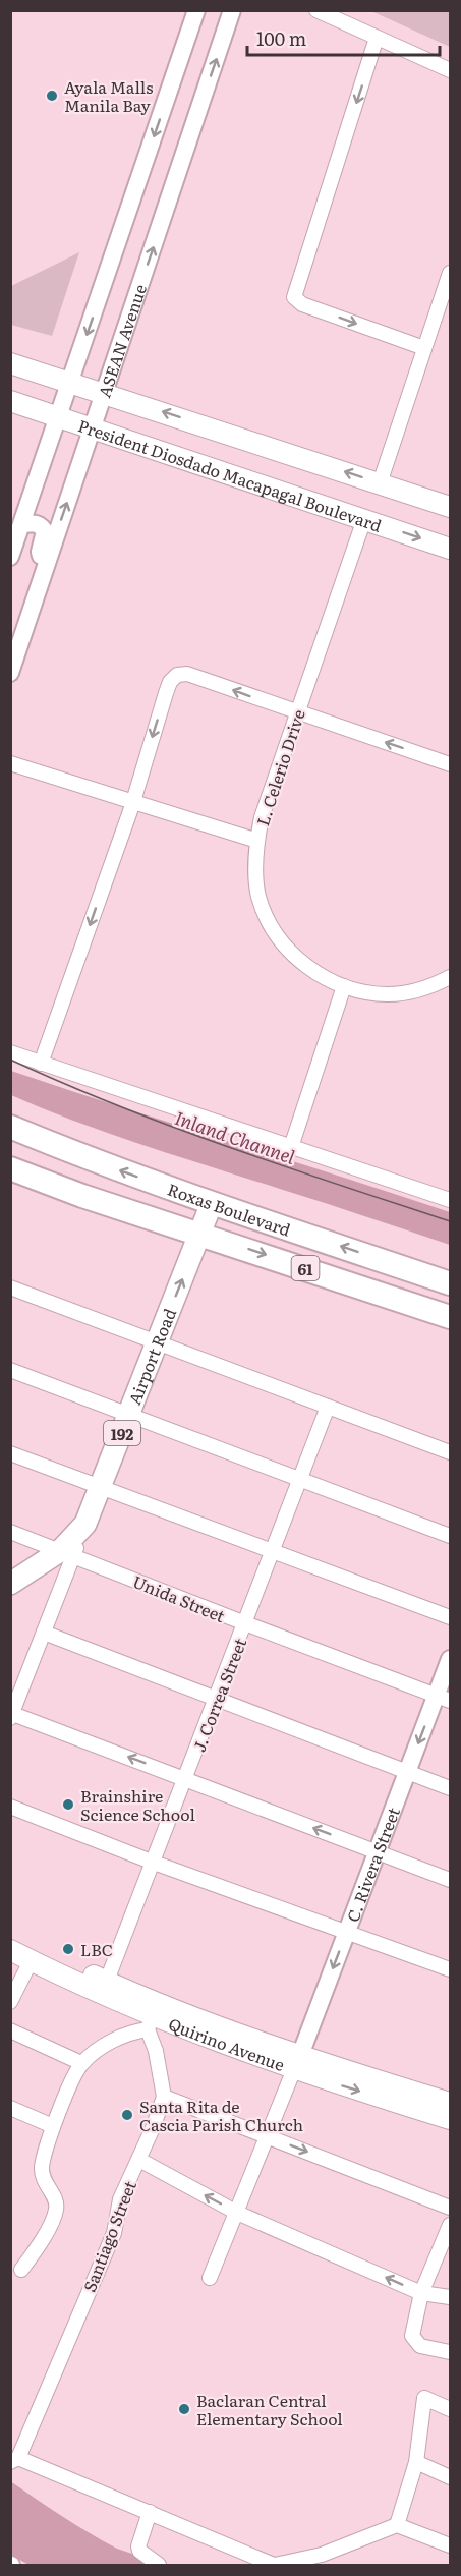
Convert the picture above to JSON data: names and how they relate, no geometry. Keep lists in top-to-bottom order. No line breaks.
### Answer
{"streets":{"highway":["Roxas Boulevard","61"],"main road":["President Diosdado Macapagal Boulevard","Airport Road","192","Quirino Avenue"],"street":["ASEAN Avenue","L. Celerio Drive","Unida Street","J. Correa Street","C. Rivera Street","Santiago Street"]},"crossings":[["ASEAN Avenue","President Diosdado Macapagal Boulevard"],["President Diosdado Macapagal Boulevard","L. Celerio Drive"],["Roxas Boulevard","Airport Road"],["Airport Road","Unida Street"],["Unida Street","J. Correa Street"],["Unida Street","C. Rivera Street"],["J. Correa Street","Quirino Avenue"],["C. Rivera Street","Quirino Avenue"]],"one_way":["C. Rivera Street"],"water":["Inland Channel"],"places":["Ayala Malls Manila Bay","Brainshire Science School","LBC","Santa Rita de Cascia Parish Church","Baclaran Central Elementary School"],"scale_bar":"100 m"}
